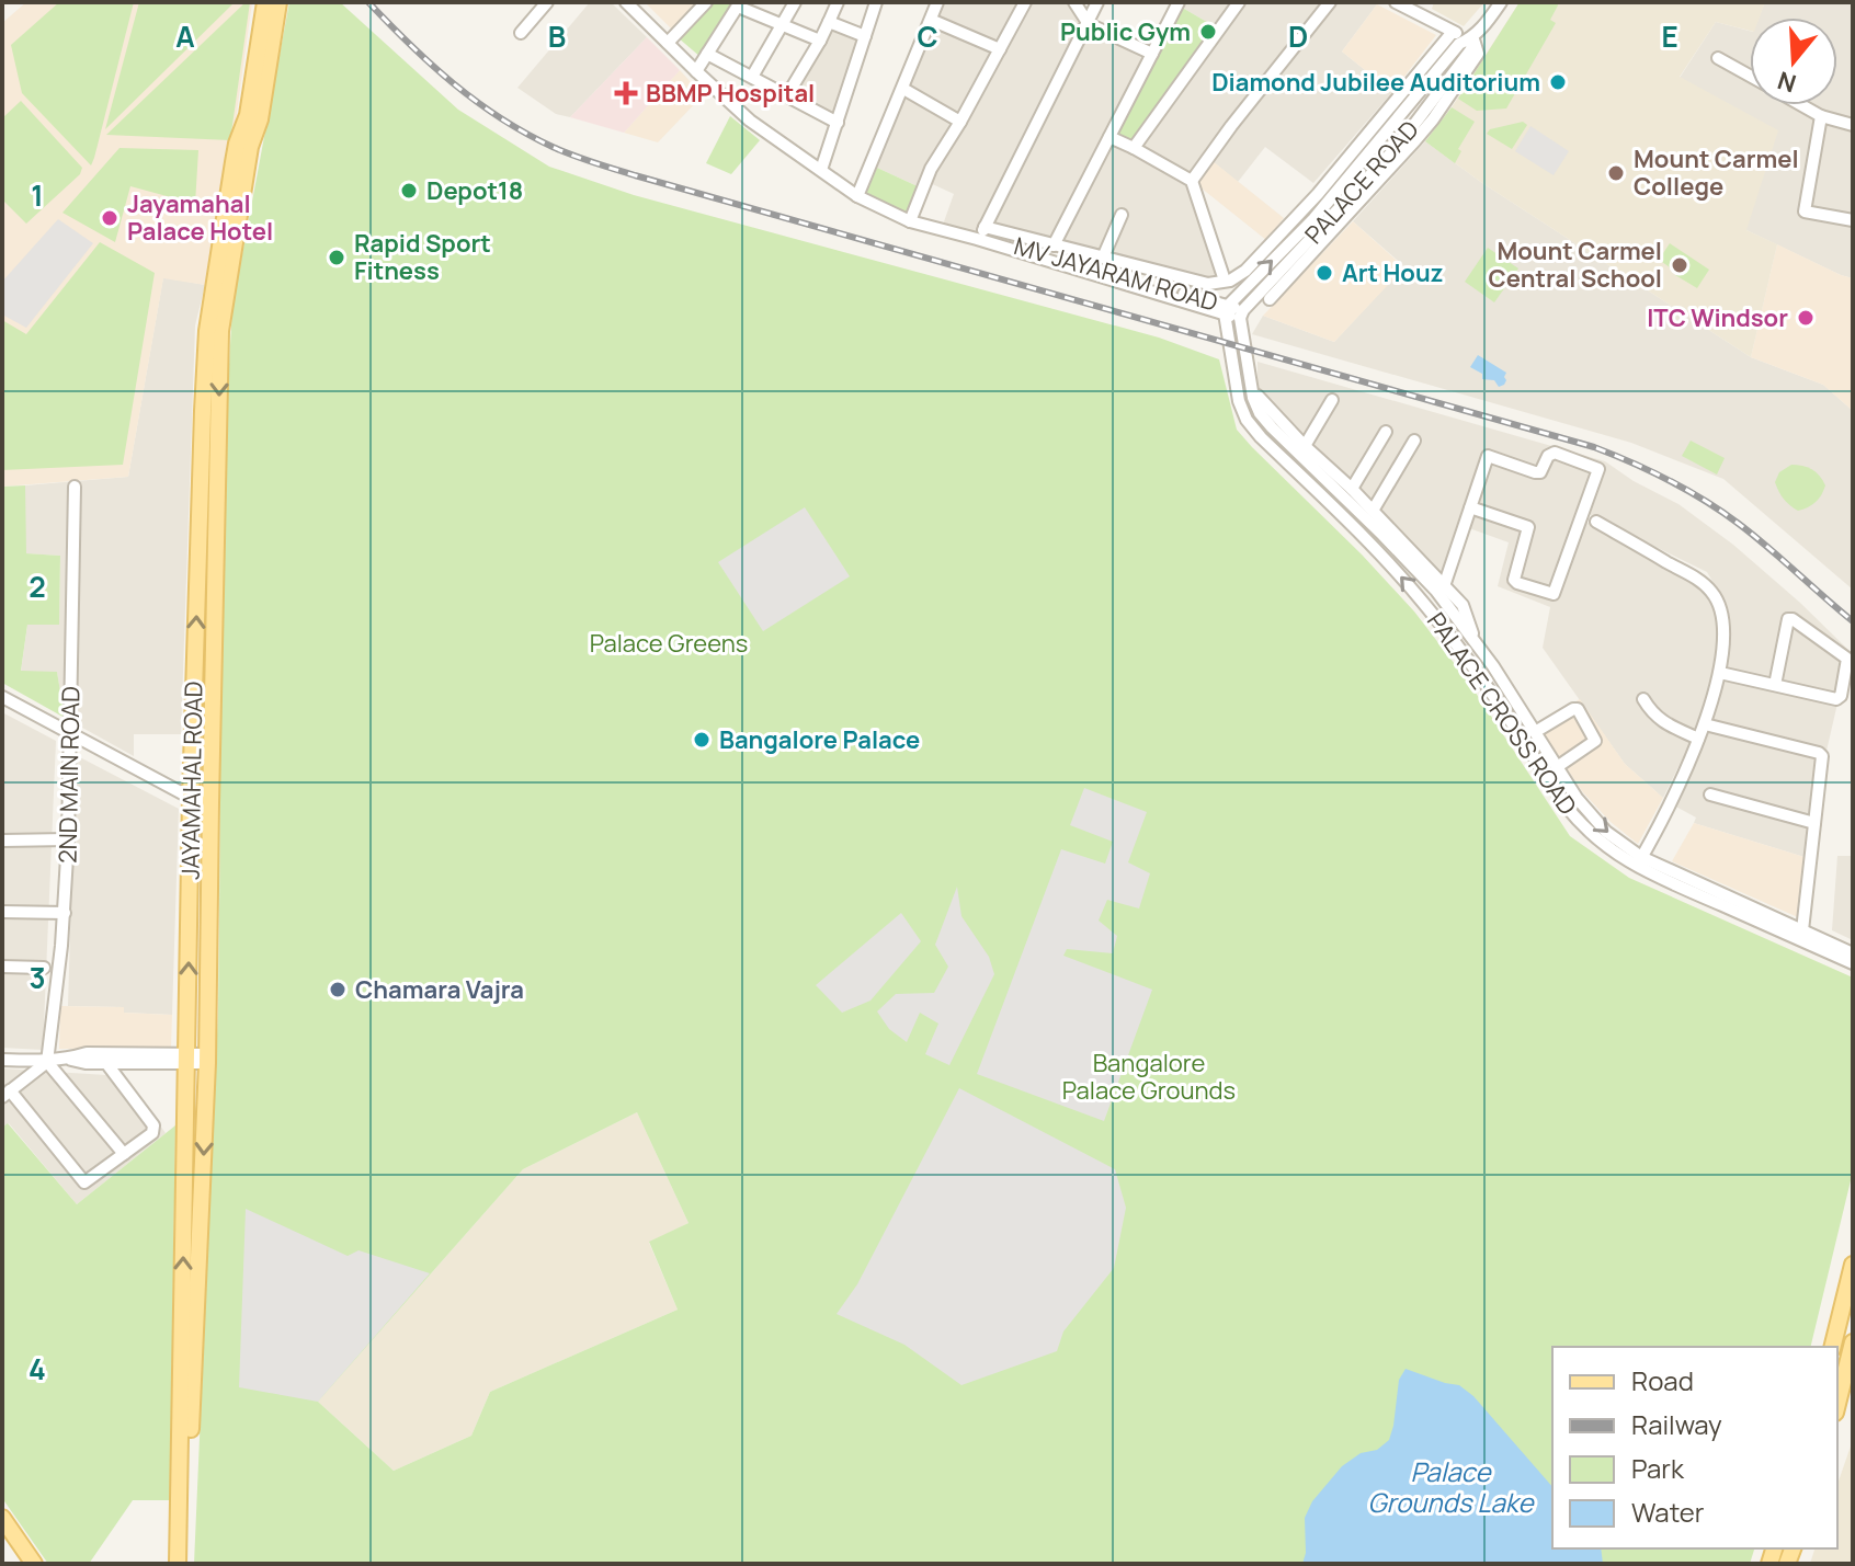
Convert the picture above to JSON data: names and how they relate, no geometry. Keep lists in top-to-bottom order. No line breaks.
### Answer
{"streets":{"main road":["JAYAMAHAL ROAD"],"street":["PALACE ROAD","MV JAYARAM ROAD","PALACE CROSS ROAD","2ND MAIN ROAD"]},"crossings":[["PALACE ROAD","MV JAYARAM ROAD"],["PALACE ROAD","PALACE CROSS ROAD"],["MV JAYARAM ROAD","PALACE CROSS ROAD"]],"water":["Palace Grounds Lake"],"parks":["Palace Greens","Bangalore Palace Grounds"],"places":{"other":["Public Gym","Diamond Jubilee Auditorium","Mount Carmel College","Depot18","Jayamahal Palace Hotel","Rapid Sport Fitness","Mount Carmel Central School","Art Houz","ITC Windsor","Bangalore Palace","Chamara Vajra"],"health":["BBMP Hospital"]},"legend":["Road","Railway","Park","Water"],"north":"bottom","grid":{"columns":["A","B","C","D","E"],"rows":["1","2","3","4"]}}
